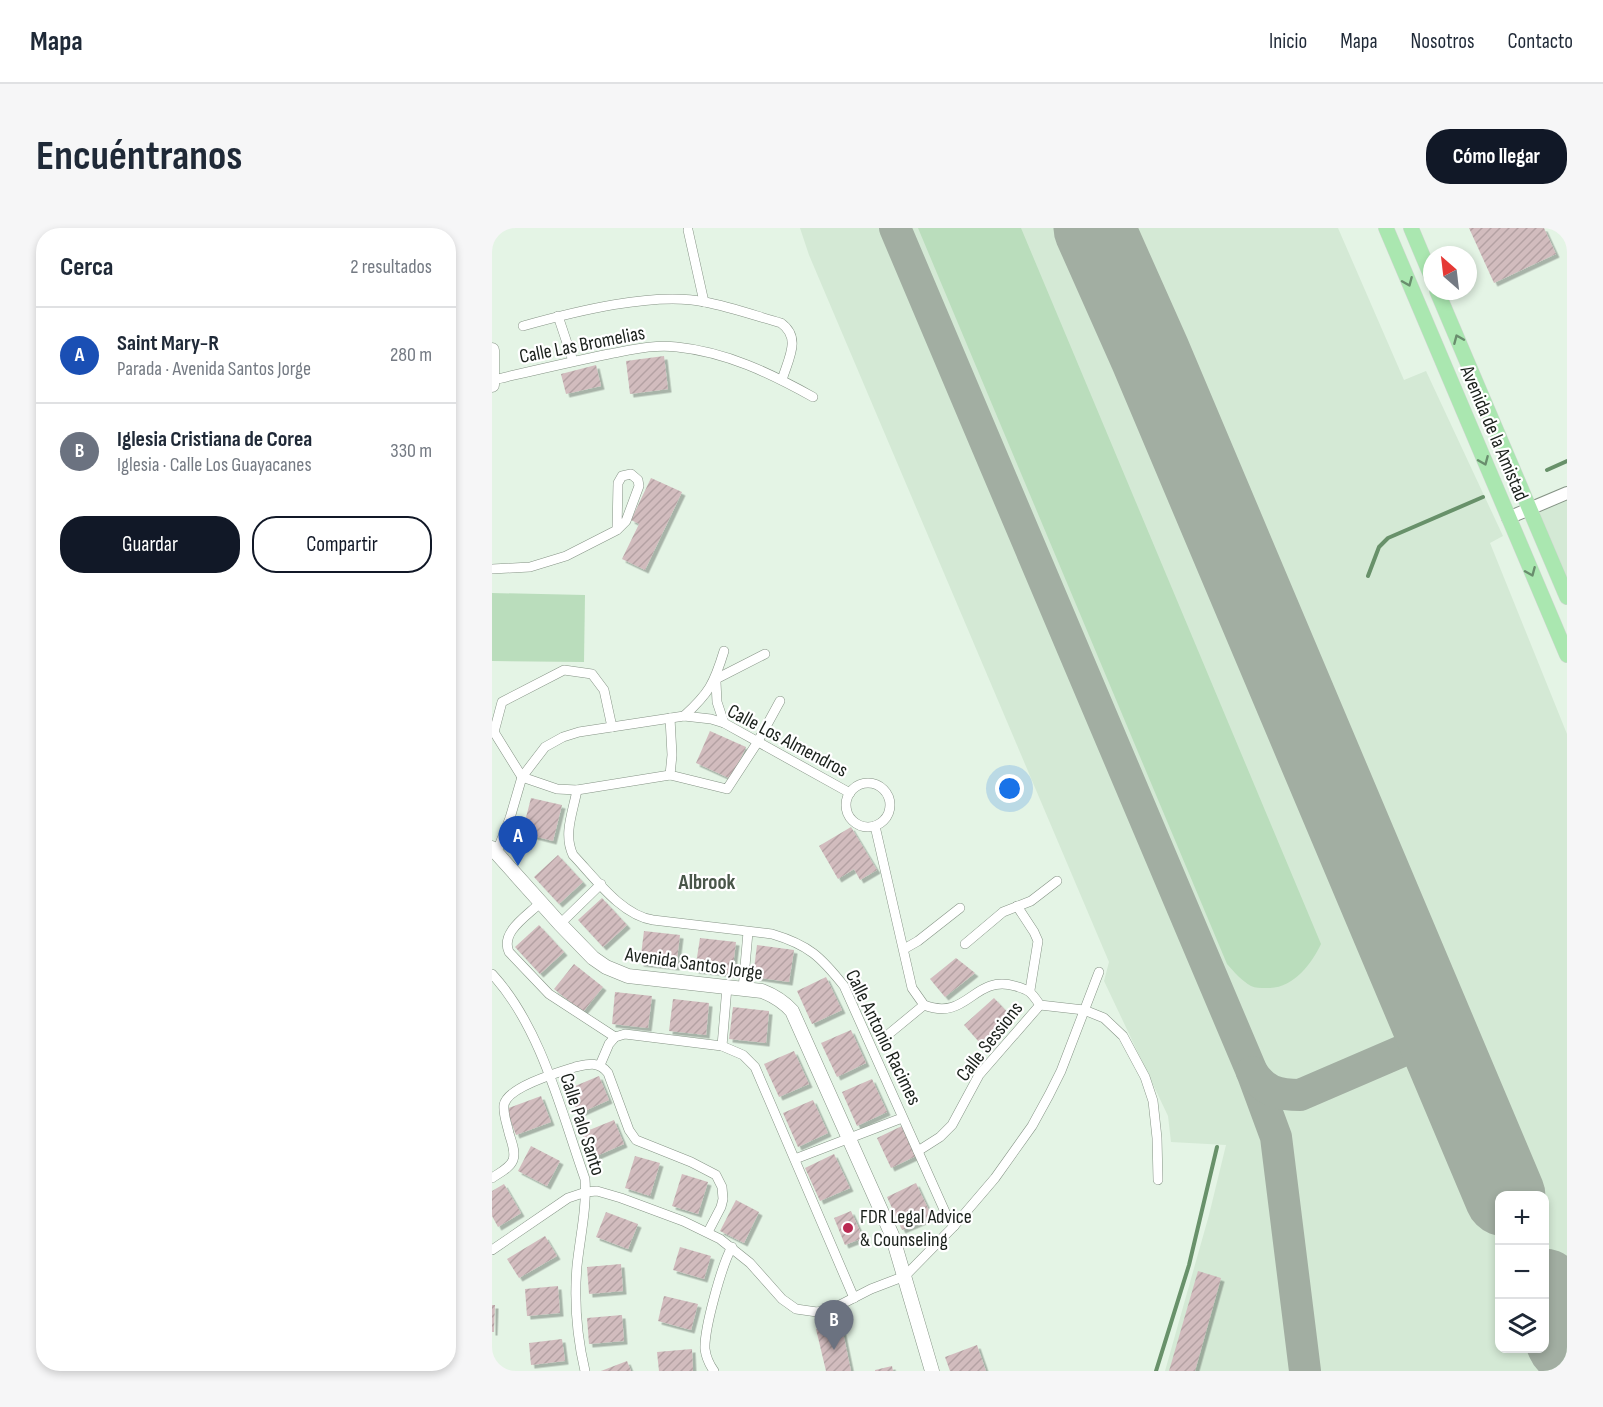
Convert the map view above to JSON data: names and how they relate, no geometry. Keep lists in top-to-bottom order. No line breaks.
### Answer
{"streets":{"main road":["Avenida de la Amistad","Avenida Santos Jorge"],"street":["Calle Las Bromelias","Calle Los Almendros","Calle Antonio Racimes","Calle Sessions","Calle Palo Santo"]},"crossings":[["Calle Los Almendros","Avenida Santos Jorge"],["Calle Antonio Racimes","Calle Sessions"]],"districts":["Albrook"],"places":["FDR Legal Advice & Counseling"],"north":"top left","page":{"header":"Mapa","nav":["Inicio","Mapa","Nosotros","Contacto"],"buttons":["Cómo llegar",["Guardar","Compartir"]],"title":"Encuéntranos","heading":["Cerca","2 resultados"],"list":[{"mark":"A","name":"Saint Mary-R","note":"Parada · Avenida Santos Jorge","value":"280 m"},{"mark":"B","name":"Iglesia Cristiana de Corea","note":"Iglesia · Calle Los Guayacanes","value":"330 m"}],"pins":["A","B"],"map_buttons":["+","−"]}}
